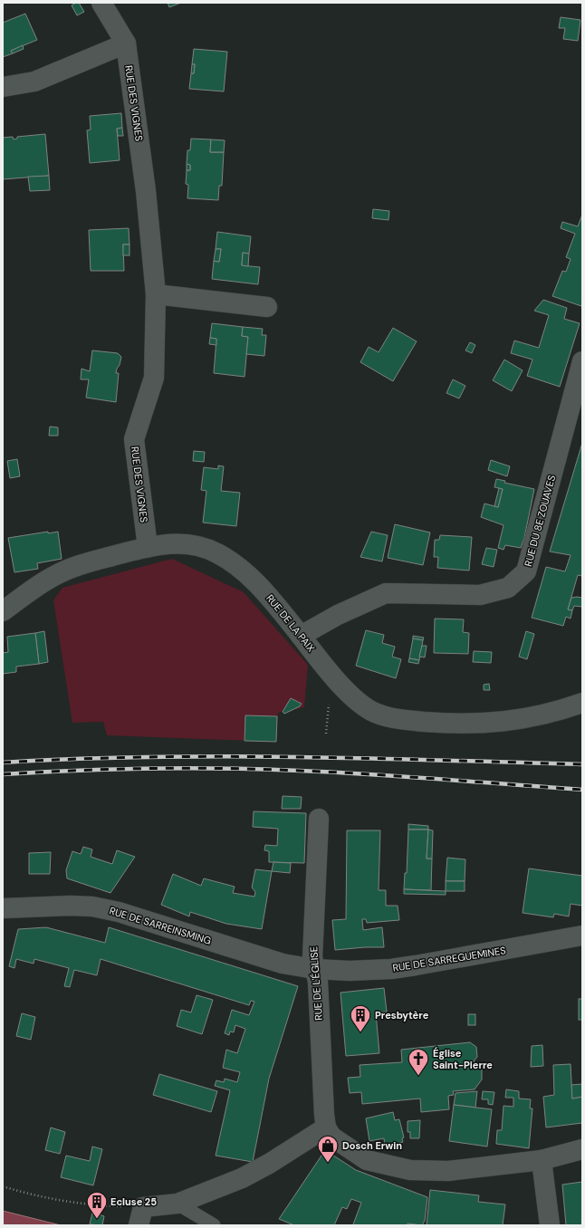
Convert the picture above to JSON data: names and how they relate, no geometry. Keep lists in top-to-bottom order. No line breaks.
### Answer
{"streets":{"street":["RUE DES VIGNES","RUE DU 8E ZOUAVES","RUE DE LA PAIX","RUE DE SARREINSMING","RUE DE SARREGUEMINES","RUE DE L'ÉGLISE"]},"crossings":[["RUE DES VIGNES","RUE DE LA PAIX"],["RUE DU 8E ZOUAVES","RUE DE LA PAIX"],["RUE DE SARREINSMING","RUE DE SARREGUEMINES"],["RUE DE SARREINSMING","RUE DE L'ÉGLISE"],["RUE DE SARREGUEMINES","RUE DE L'ÉGLISE"]],"places":{"building":["Presbytère","Ecluse 25"],"church":["Église Saint-Pierre"],"shop":["Dosch Erwin"]}}
